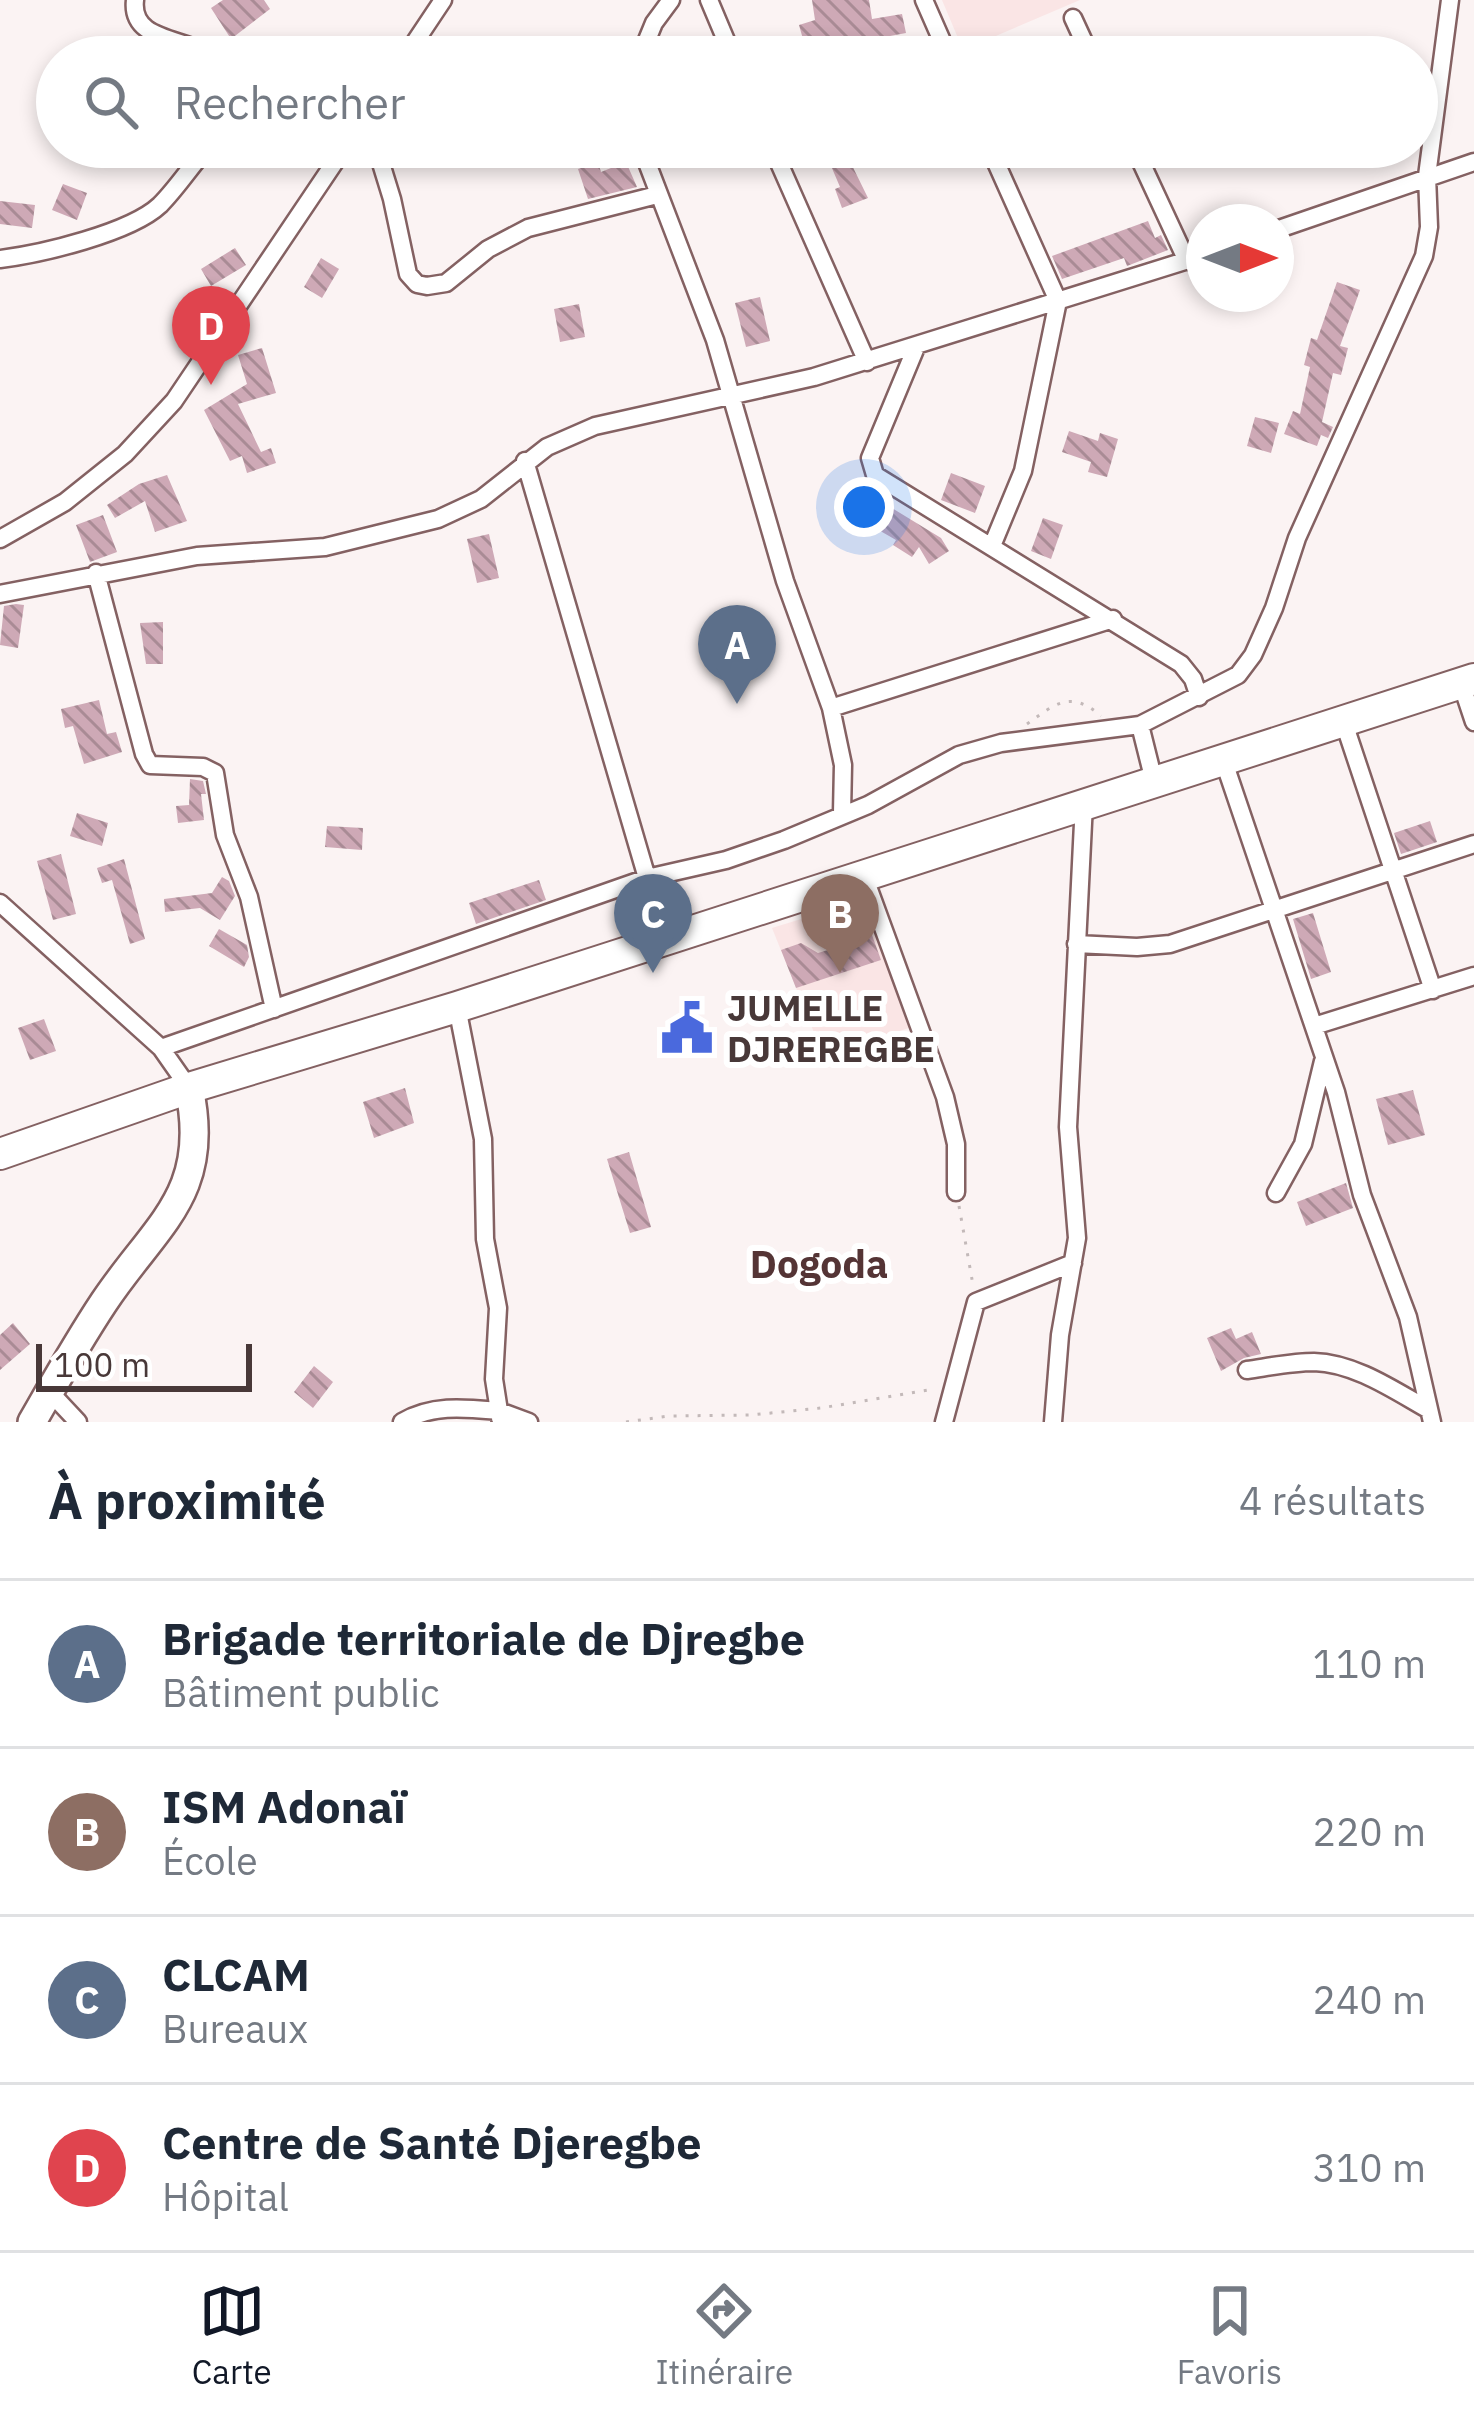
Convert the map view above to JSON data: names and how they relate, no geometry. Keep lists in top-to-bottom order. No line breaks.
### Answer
{"districts":["Dogoda"],"places":{"public building":["JUMELLE DJREREGBE"]},"scale_bar":"100 m","north":"right","page":{"search":"Rechercher","pins":["D","A","B","C"],"scale":"100 m","heading":["À proximité","4 résultats"],"list":[{"mark":"A","name":"Brigade territoriale de Djregbe","note":"Bâtiment public","value":"110 m"},{"mark":"B","name":"ISM Adonaï","note":"École","value":"220 m"},{"mark":"C","name":"CLCAM","note":"Bureaux","value":"240 m"},{"mark":"D","name":"Centre de Santé Djeregbe","note":"Hôpital","value":"310 m"}],"nav":["Carte","Itinéraire","Favoris"]}}
